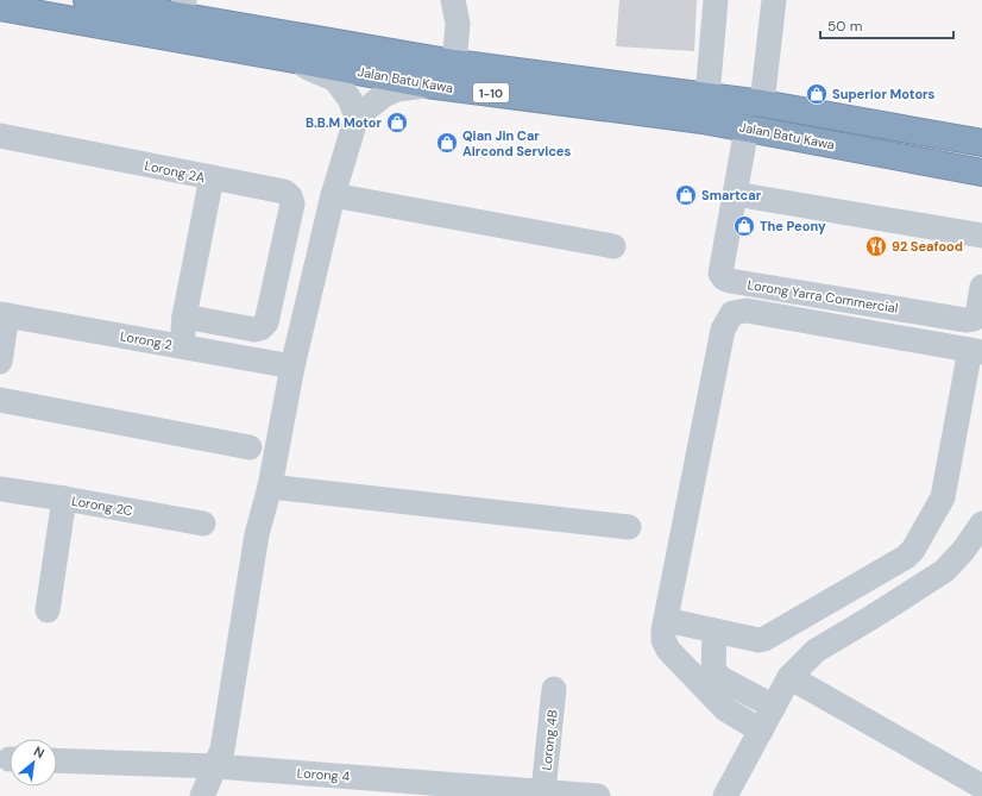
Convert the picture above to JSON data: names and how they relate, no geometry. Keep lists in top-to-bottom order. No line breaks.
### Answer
{"streets":{"highway":["Jalan Batu Kawa","1-10"],"street":["Lorong 2A","Lorong Yarra Commercial","Lorong 2","Lorong 2C","Lorong 4B","Lorong 4"]},"crossings":[["Lorong 2A","Lorong 2"],["Lorong 4B","Lorong 4"]],"places":{"shop":["Superior Motors","B.B.M Motor","Qian Jin Car Aircond Services","Smartcar","The Peony"],"restaurant":["92 Seafood"]},"scale_bar":"50 m","north":"top right"}
